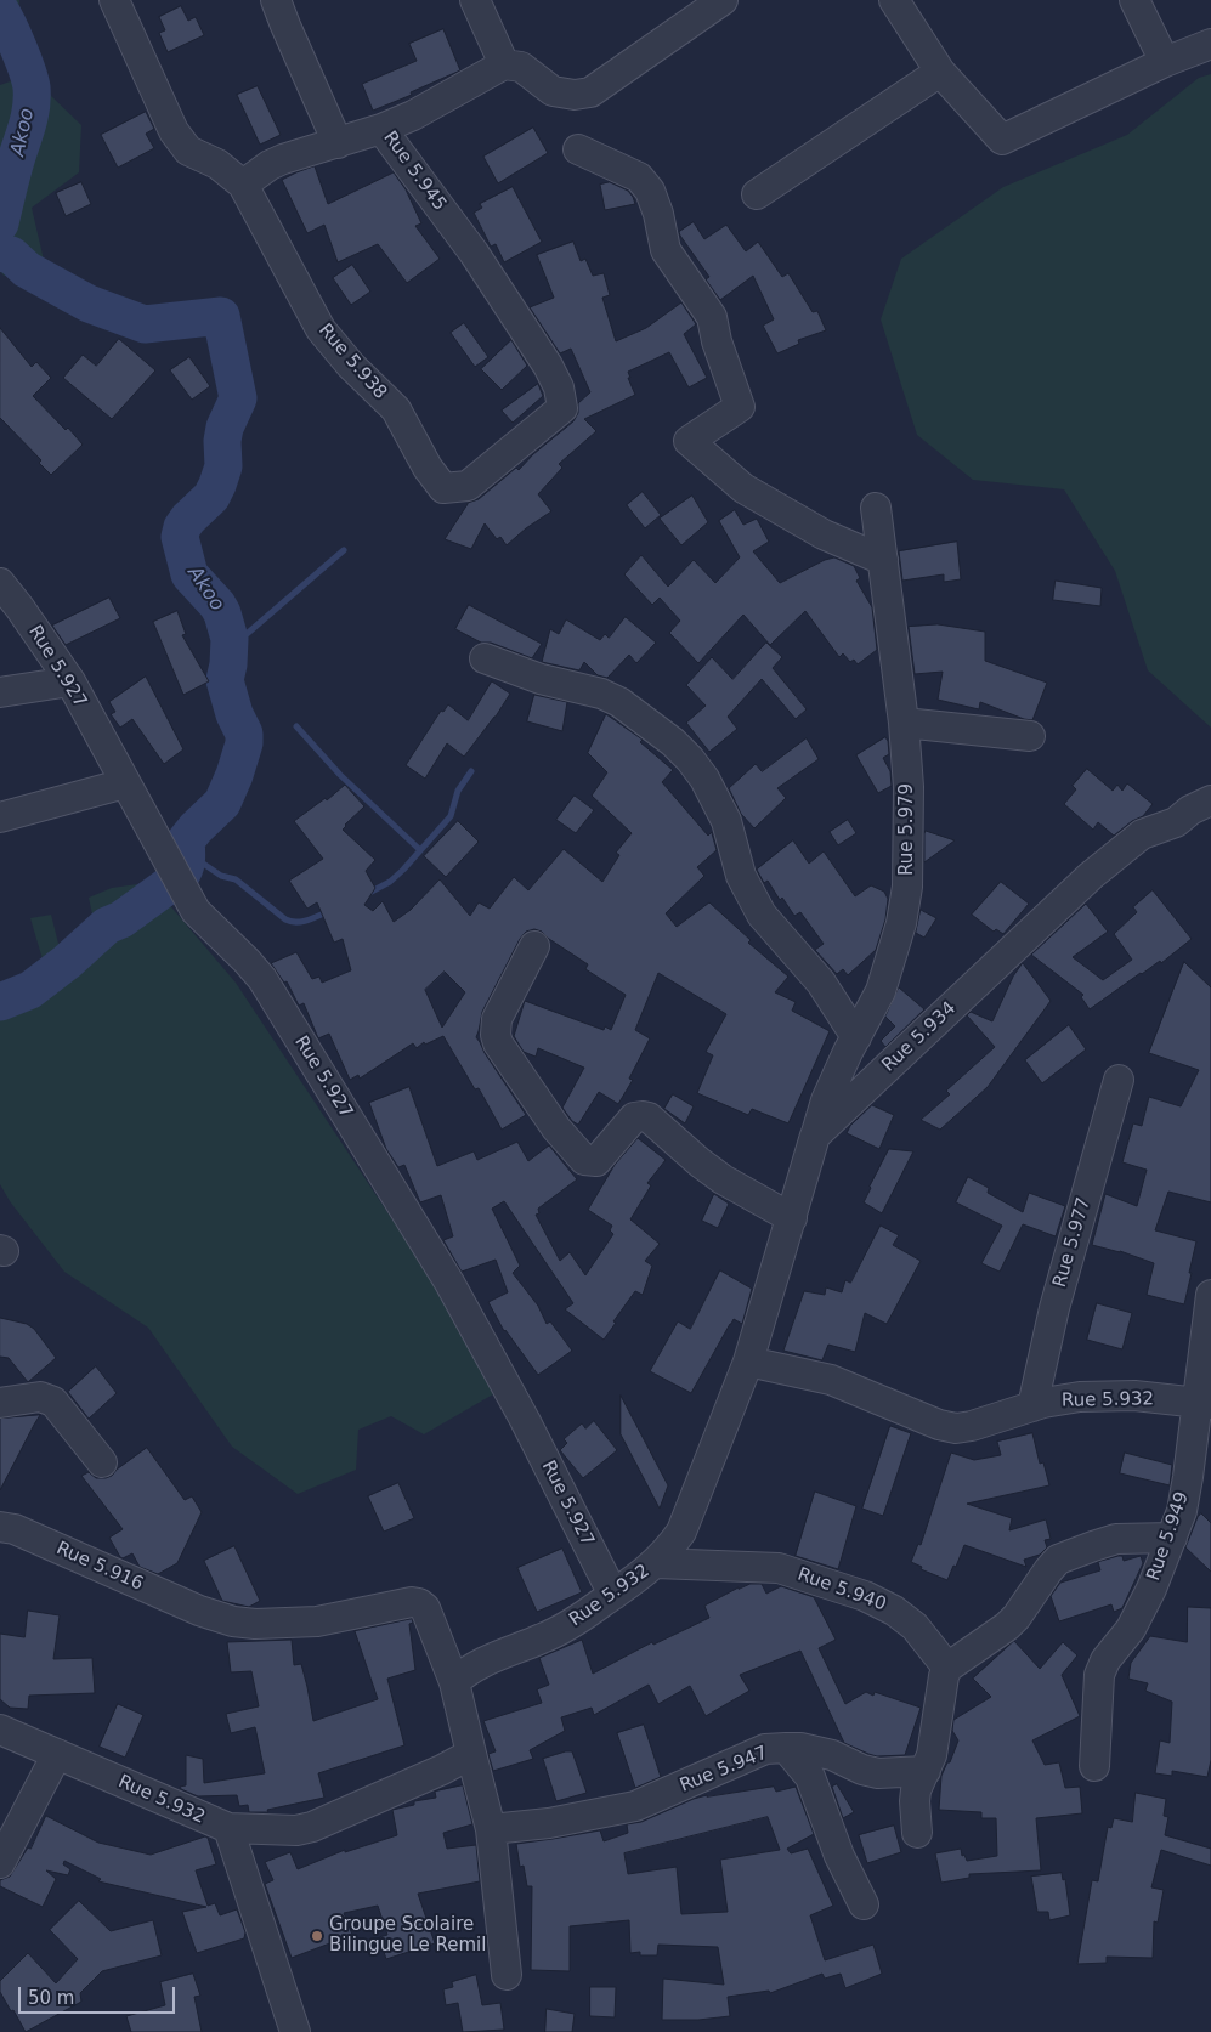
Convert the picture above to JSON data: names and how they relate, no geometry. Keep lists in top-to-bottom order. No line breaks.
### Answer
{"streets":{"street":["Rue 5.945","Rue 5.938","Rue 5.927","Rue 5.979","Rue 5.934","Rue 5.977","Rue 5.932","Rue 5.949","Rue 5.916","Rue 5.940","Rue 5.947"]},"crossings":[["Rue 5.945","Rue 5.938"],["Rue 5.927","Rue 5.932"],["Rue 5.979","Rue 5.934"],["Rue 5.977","Rue 5.932"],["Rue 5.932","Rue 5.949"],["Rue 5.932","Rue 5.916"],["Rue 5.932","Rue 5.940"]],"water":["Akoo"],"places":["Groupe Scolaire Bilingue Le Remil"],"scale_bar":"50 m"}
